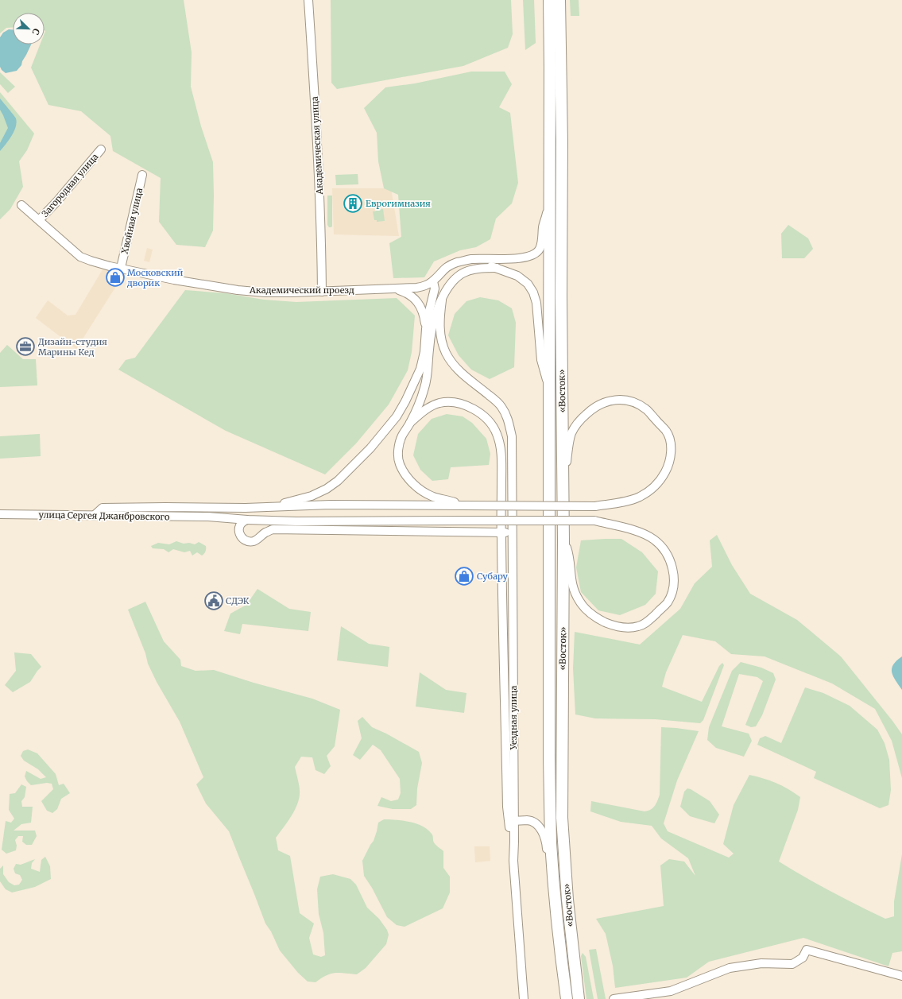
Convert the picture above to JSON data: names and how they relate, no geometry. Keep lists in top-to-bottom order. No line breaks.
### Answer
{"streets":{"highway":["«Восток»"],"street":["Академическая улица","Загородная улица","Хвойная улица","Академический проезд","улица Сергея Джанбровского","Уездная улица"]},"crossings":[["Академическая улица","Академический проезд"],["Загородная улица","Академический проезд"],["Хвойная улица","Академический проезд"],["«Восток»","улица Сергея Джанбровского"]],"places":{"building":["Еврогимназия"],"shop":["Московский дворик","Субару"],"office":["Дизайн-студия Марины Кед"],"public building":["СДЭК"]},"north":"bottom right"}
